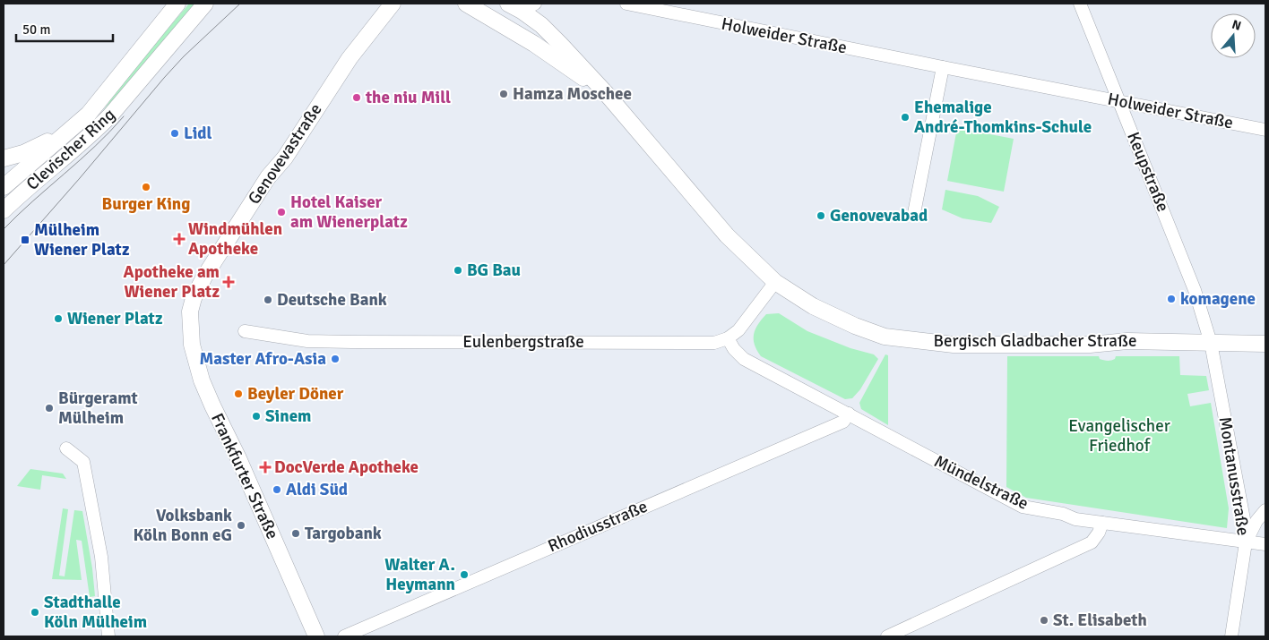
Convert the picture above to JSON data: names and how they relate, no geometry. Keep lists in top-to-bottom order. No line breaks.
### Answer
{"streets":{"main road":["Clevischer Ring","Genovevastraße","Bergisch Gladbacher Straße","Frankfurter Straße"],"street":["Holweider Straße","Keupstraße","Eulenbergstraße","Montanusstraße","Mündelstraße","Rhodiusstraße"]},"crossings":[["Holweider Straße","Keupstraße"],["Genovevastraße","Frankfurter Straße"],["Keupstraße","Bergisch Gladbacher Straße"],["Keupstraße","Montanusstraße"],["Bergisch Gladbacher Straße","Montanusstraße"],["Eulenbergstraße","Mündelstraße"],["Montanusstraße","Mündelstraße"],["Mündelstraße","Rhodiusstraße"]],"parks":["Evangelischer Friedhof"],"places":{"other":["Hamza Moschee","the niu Mill","Ehemalige André-Thomkins-Schule","Lidl","Burger King","Hotel Kaiser am Wienerplatz","Genovevabad","BG Bau","komagene","Deutsche Bank","Wiener Platz","Master Afro-Asia","Beyler Döner","Bürgeramt Mülheim","Sinem","Aldi Süd","Volksbank Köln Bonn eG","Targobank","Walter A. Heymann","Stadthalle Köln Mülheim","St. Elisabeth"],"health":["Windmühlen Apotheke","Apotheke am Wiener Platz","DocVerde Apotheke"],"transit":["Mülheim Wiener Platz"]},"scale_bar":"50 m","north":"top"}
